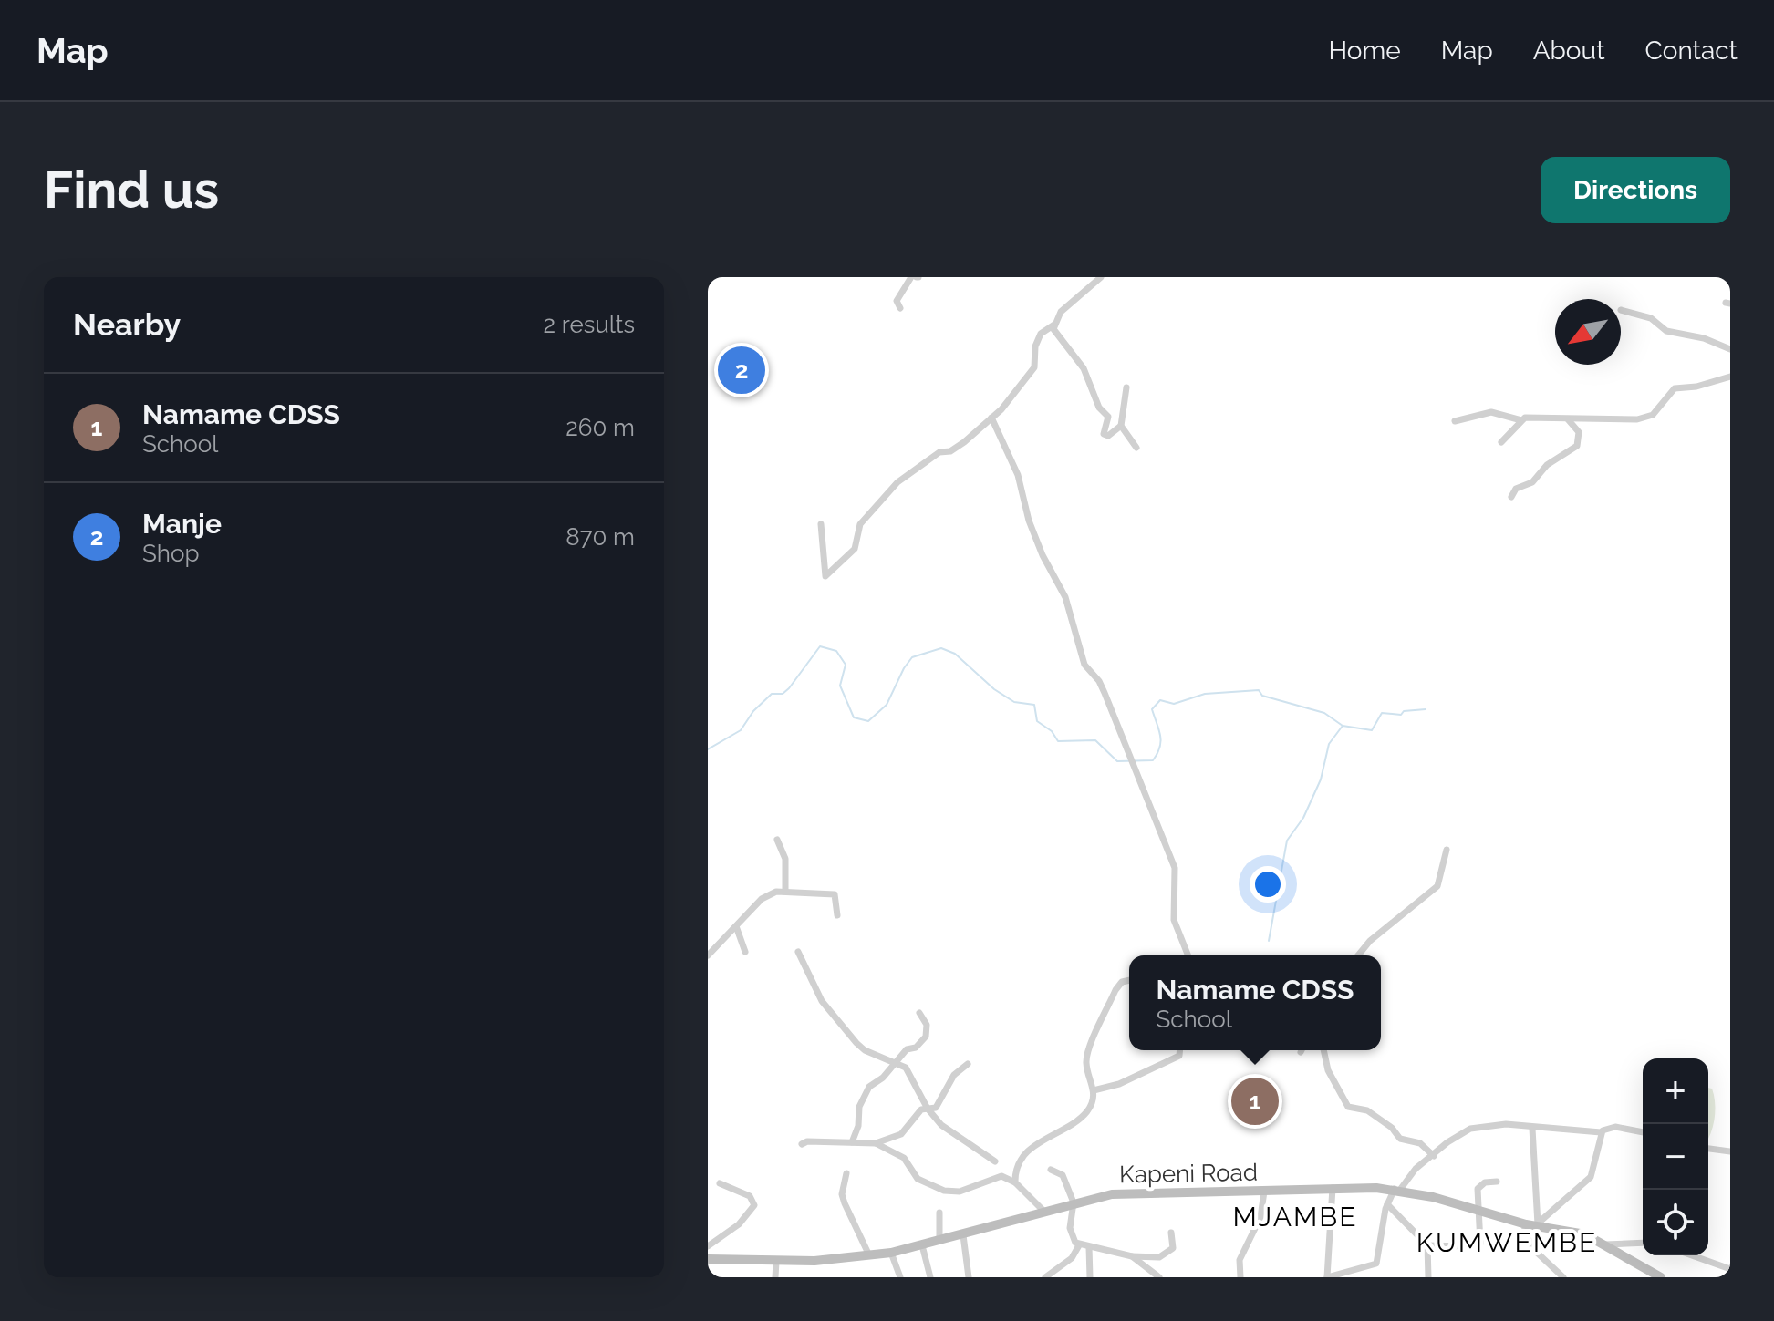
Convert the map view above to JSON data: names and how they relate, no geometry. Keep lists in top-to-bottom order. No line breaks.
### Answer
{"streets":{"main road":["Kapeni Road"]},"districts":["MJAMBE","KUMWEMBE"],"north":"bottom left","page":{"header":"Map","nav":["Home","Map","About","Contact"],"buttons":"Directions","title":"Find us","heading":["Nearby","2 results"],"pins":["2","1"],"list":[{"mark":"1","name":"Namame CDSS","note":"School","value":"260 m"},{"mark":"2","name":"Manje","note":"Shop","value":"870 m"}],"popup":["Namame CDSS","School"],"map_buttons":["+","−"]}}
